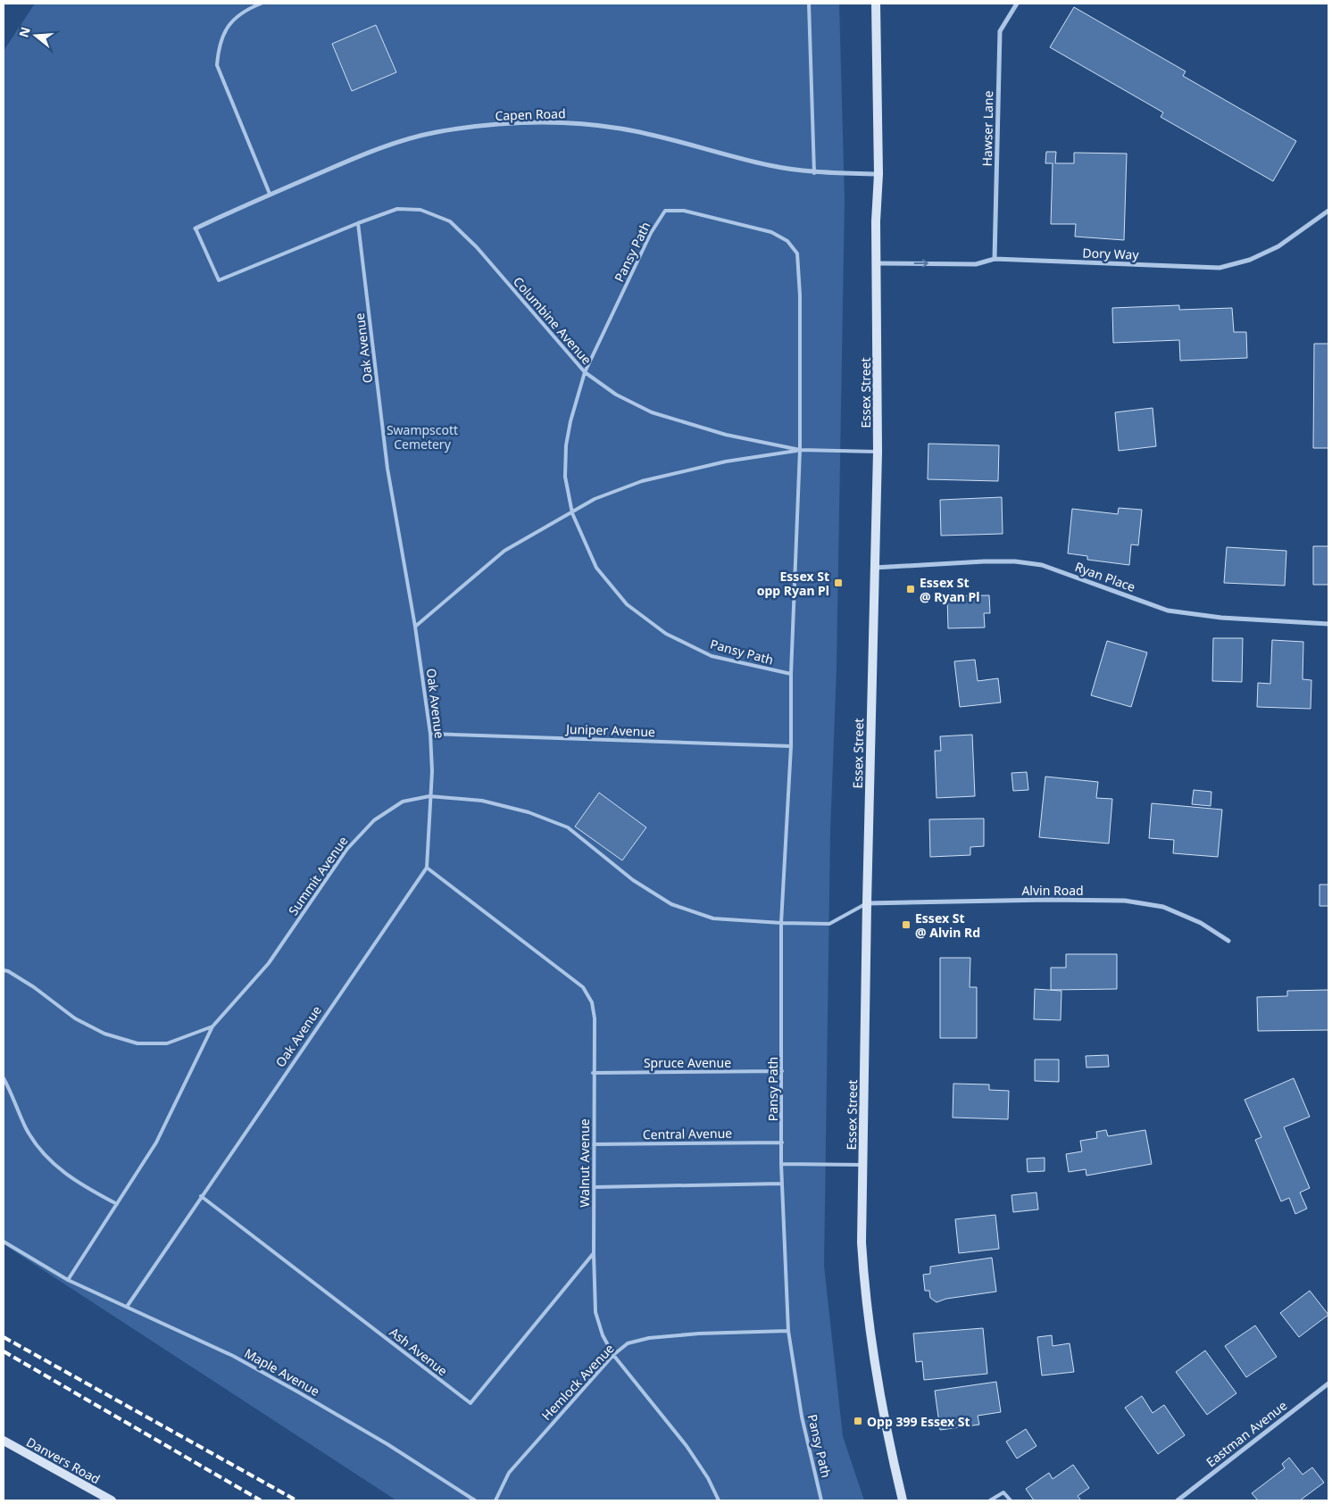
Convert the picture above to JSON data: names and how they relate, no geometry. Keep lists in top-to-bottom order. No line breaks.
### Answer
{"streets":{"main road":["Essex Street","Danvers Road"],"street":["Capen Road","Hawser Lane","Dory Way","Ryan Place","Alvin Road","Eastman Avenue"],"lane":["Pansy Path","Columbine Avenue","Oak Avenue","Juniper Avenue","Summit Avenue","Spruce Avenue","Central Avenue","Walnut Avenue","Ash Avenue","Maple Avenue","Hemlock Avenue"]},"crossings":[["Capen Road","Essex Street"],["Hawser Lane","Dory Way"],["Pansy Path","Columbine Avenue"],["Pansy Path","Juniper Avenue"],["Pansy Path","Summit Avenue"],["Pansy Path","Spruce Avenue"],["Pansy Path","Central Avenue"],["Pansy Path","Hemlock Avenue"],["Dory Way","Essex Street"],["Columbine Avenue","Oak Avenue"],["Columbine Avenue","Essex Street"],["Oak Avenue","Juniper Avenue"],["Oak Avenue","Summit Avenue"],["Oak Avenue","Walnut Avenue"],["Oak Avenue","Ash Avenue"],["Oak Avenue","Maple Avenue"],["Essex Street","Ryan Place"],["Essex Street","Summit Avenue"],["Essex Street","Alvin Road"],["Summit Avenue","Alvin Road"],["Spruce Avenue","Walnut Avenue"],["Central Avenue","Walnut Avenue"],["Walnut Avenue","Ash Avenue"],["Walnut Avenue","Hemlock Avenue"]],"parks":["Swampscott Cemetery"],"places":{"transit":["Essex St opp Ryan Pl","Essex St @ Ryan Pl","Essex St @ Alvin Rd","Opp 399 Essex St"]},"north":"left"}
